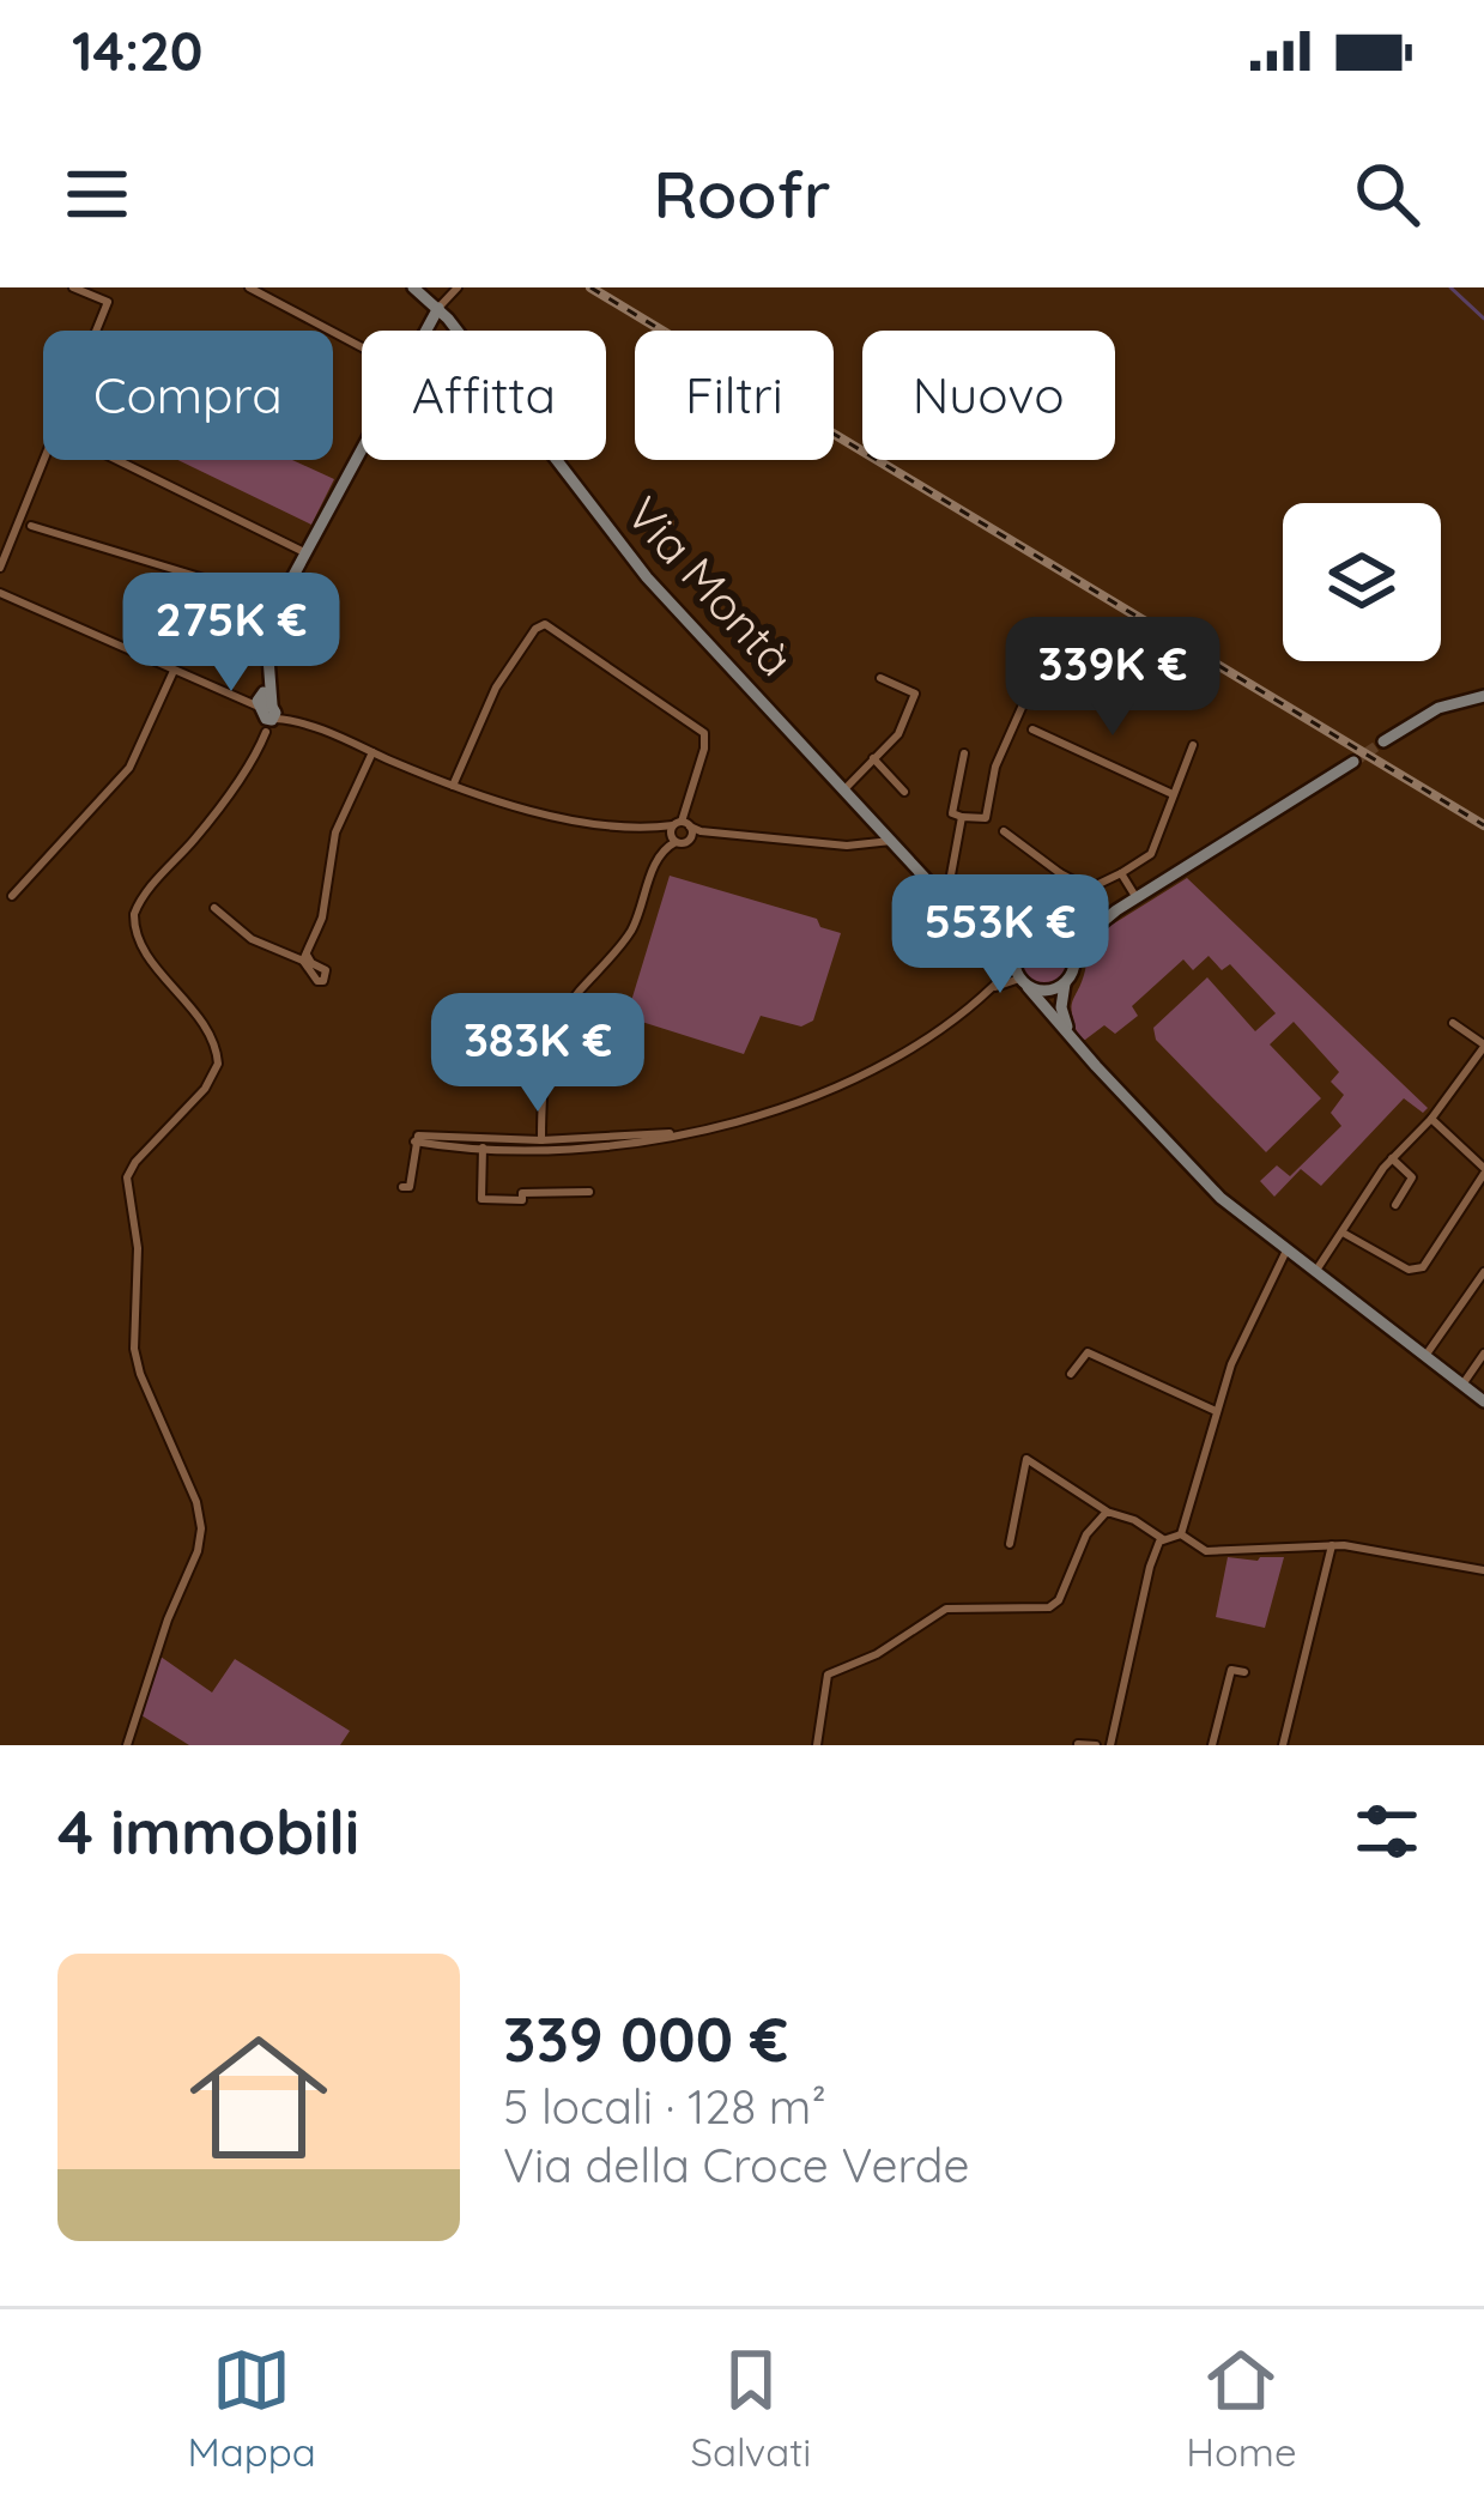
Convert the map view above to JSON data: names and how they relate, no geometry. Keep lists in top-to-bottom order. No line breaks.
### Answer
{"streets":{"main road":["Via Montà"]},"page":{"status":"14:20","header":"Roofr","chip":["Compra","Affitta","Filtri","Nuovo"],"price":["275K €","339K €","553K €","383K €"],"heading":"4 immobili","list":[{"name":"339 000 €","note":"5 locali · 128 m² · Via della Croce Verde"}],"tabs":["Mappa","Salvati","Home"]}}
